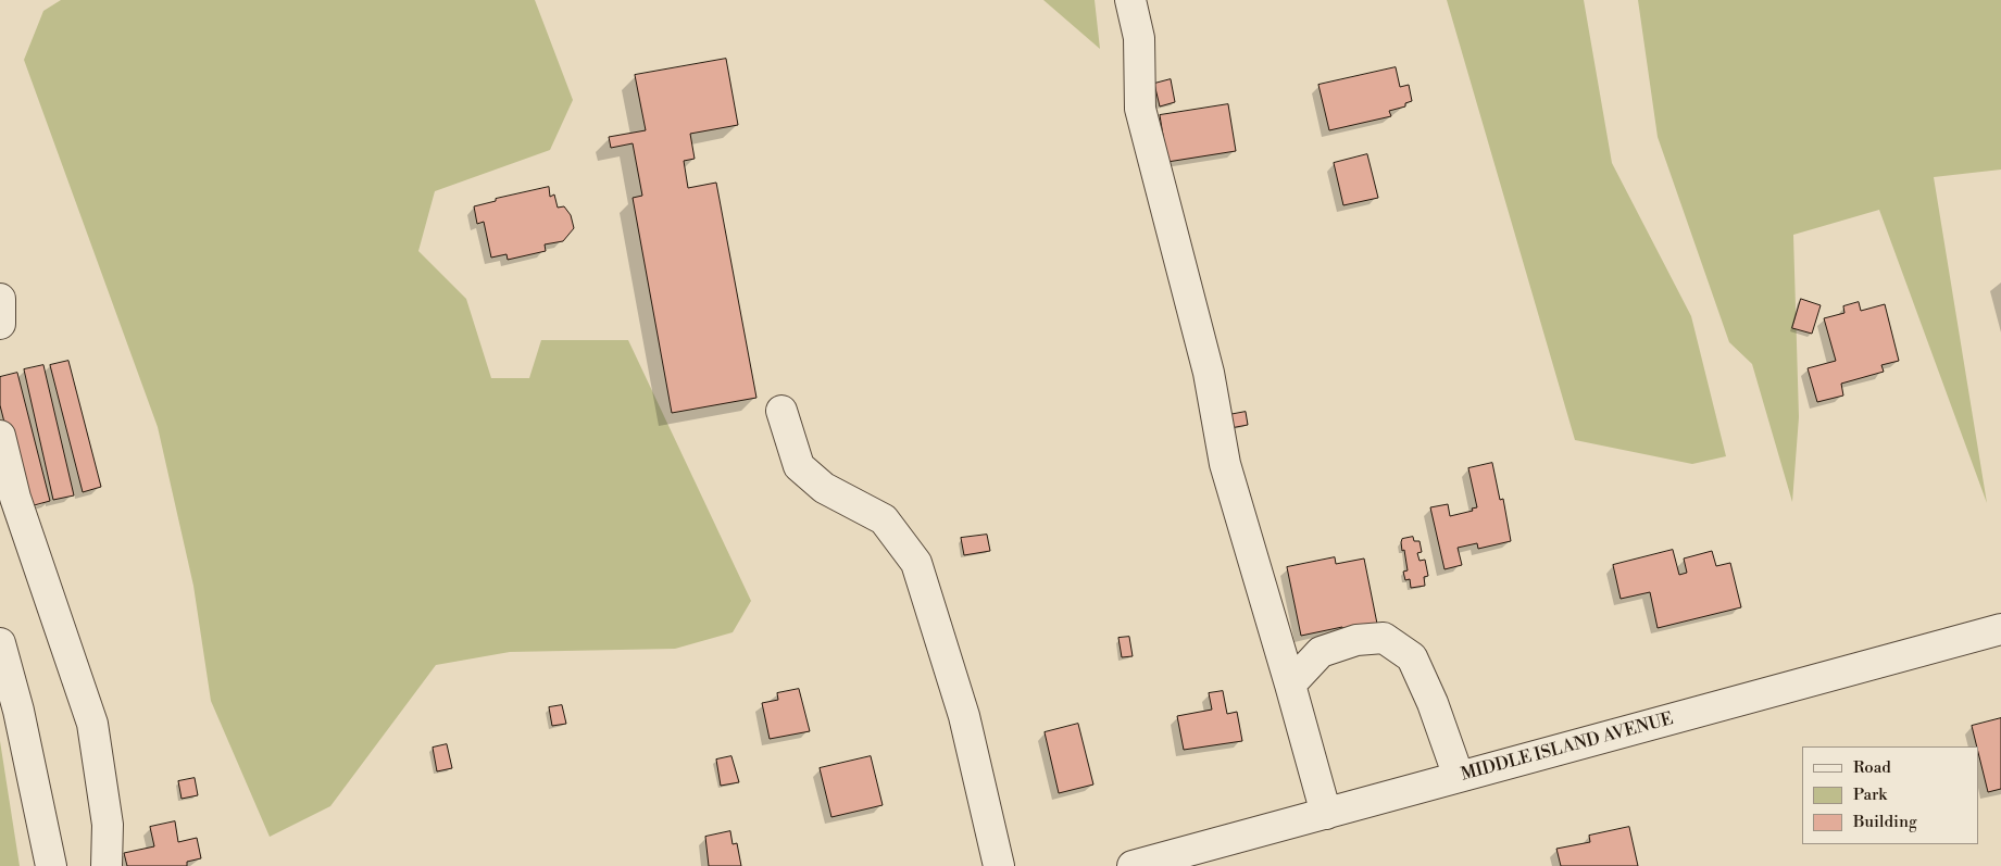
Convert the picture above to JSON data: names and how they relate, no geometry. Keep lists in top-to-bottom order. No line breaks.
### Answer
{"streets":{"street":["MIDDLE ISLAND AVENUE"]},"legend":["Road","Park","Building"]}
